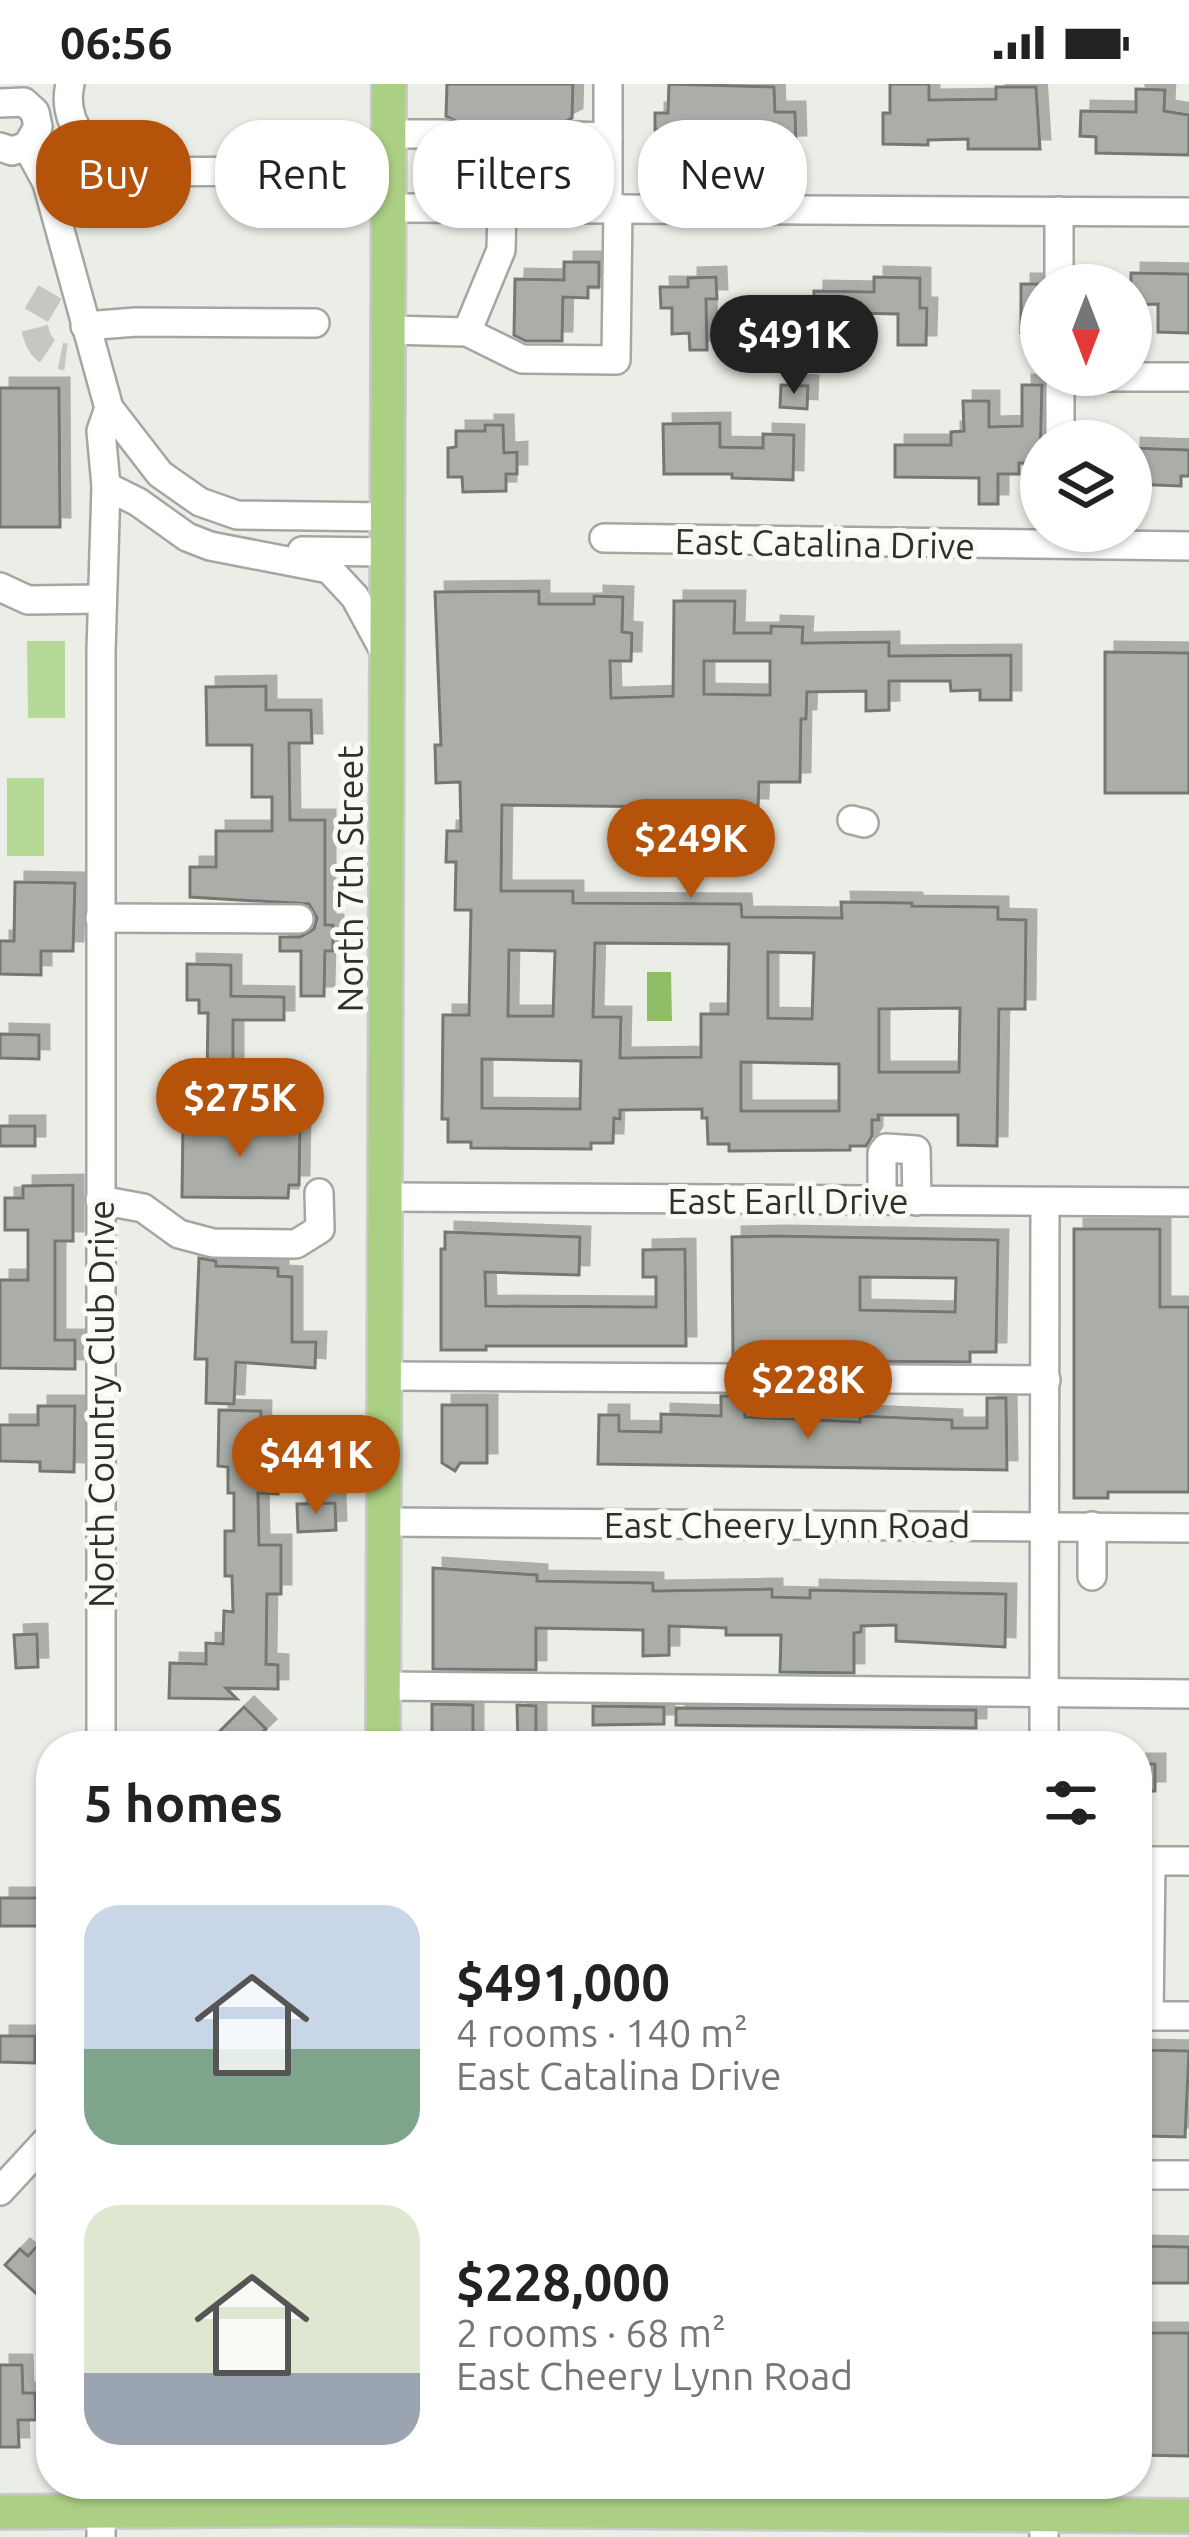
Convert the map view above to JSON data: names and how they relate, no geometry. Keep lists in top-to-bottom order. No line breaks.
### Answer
{"streets":{"main road":["North 7th Street"],"street":["East Catalina Drive","East Earll Drive","North Country Club Drive","East Cheery Lynn Road"]},"crossings":[["North 7th Street","East Earll Drive"],["North 7th Street","North Country Club Drive"],["North 7th Street","East Cheery Lynn Road"]],"north":"bottom","page":{"status":"06:56","chip":["Buy","Rent","Filters","New"],"price":["$491K","$249K","$275K","$228K","$441K"],"heading":"5 homes","list":[{"name":"$491,000","note":"4 rooms · 140 m² · East Catalina Drive"},{"name":"$228,000","note":"2 rooms · 68 m² · East Cheery Lynn Road"}]}}
